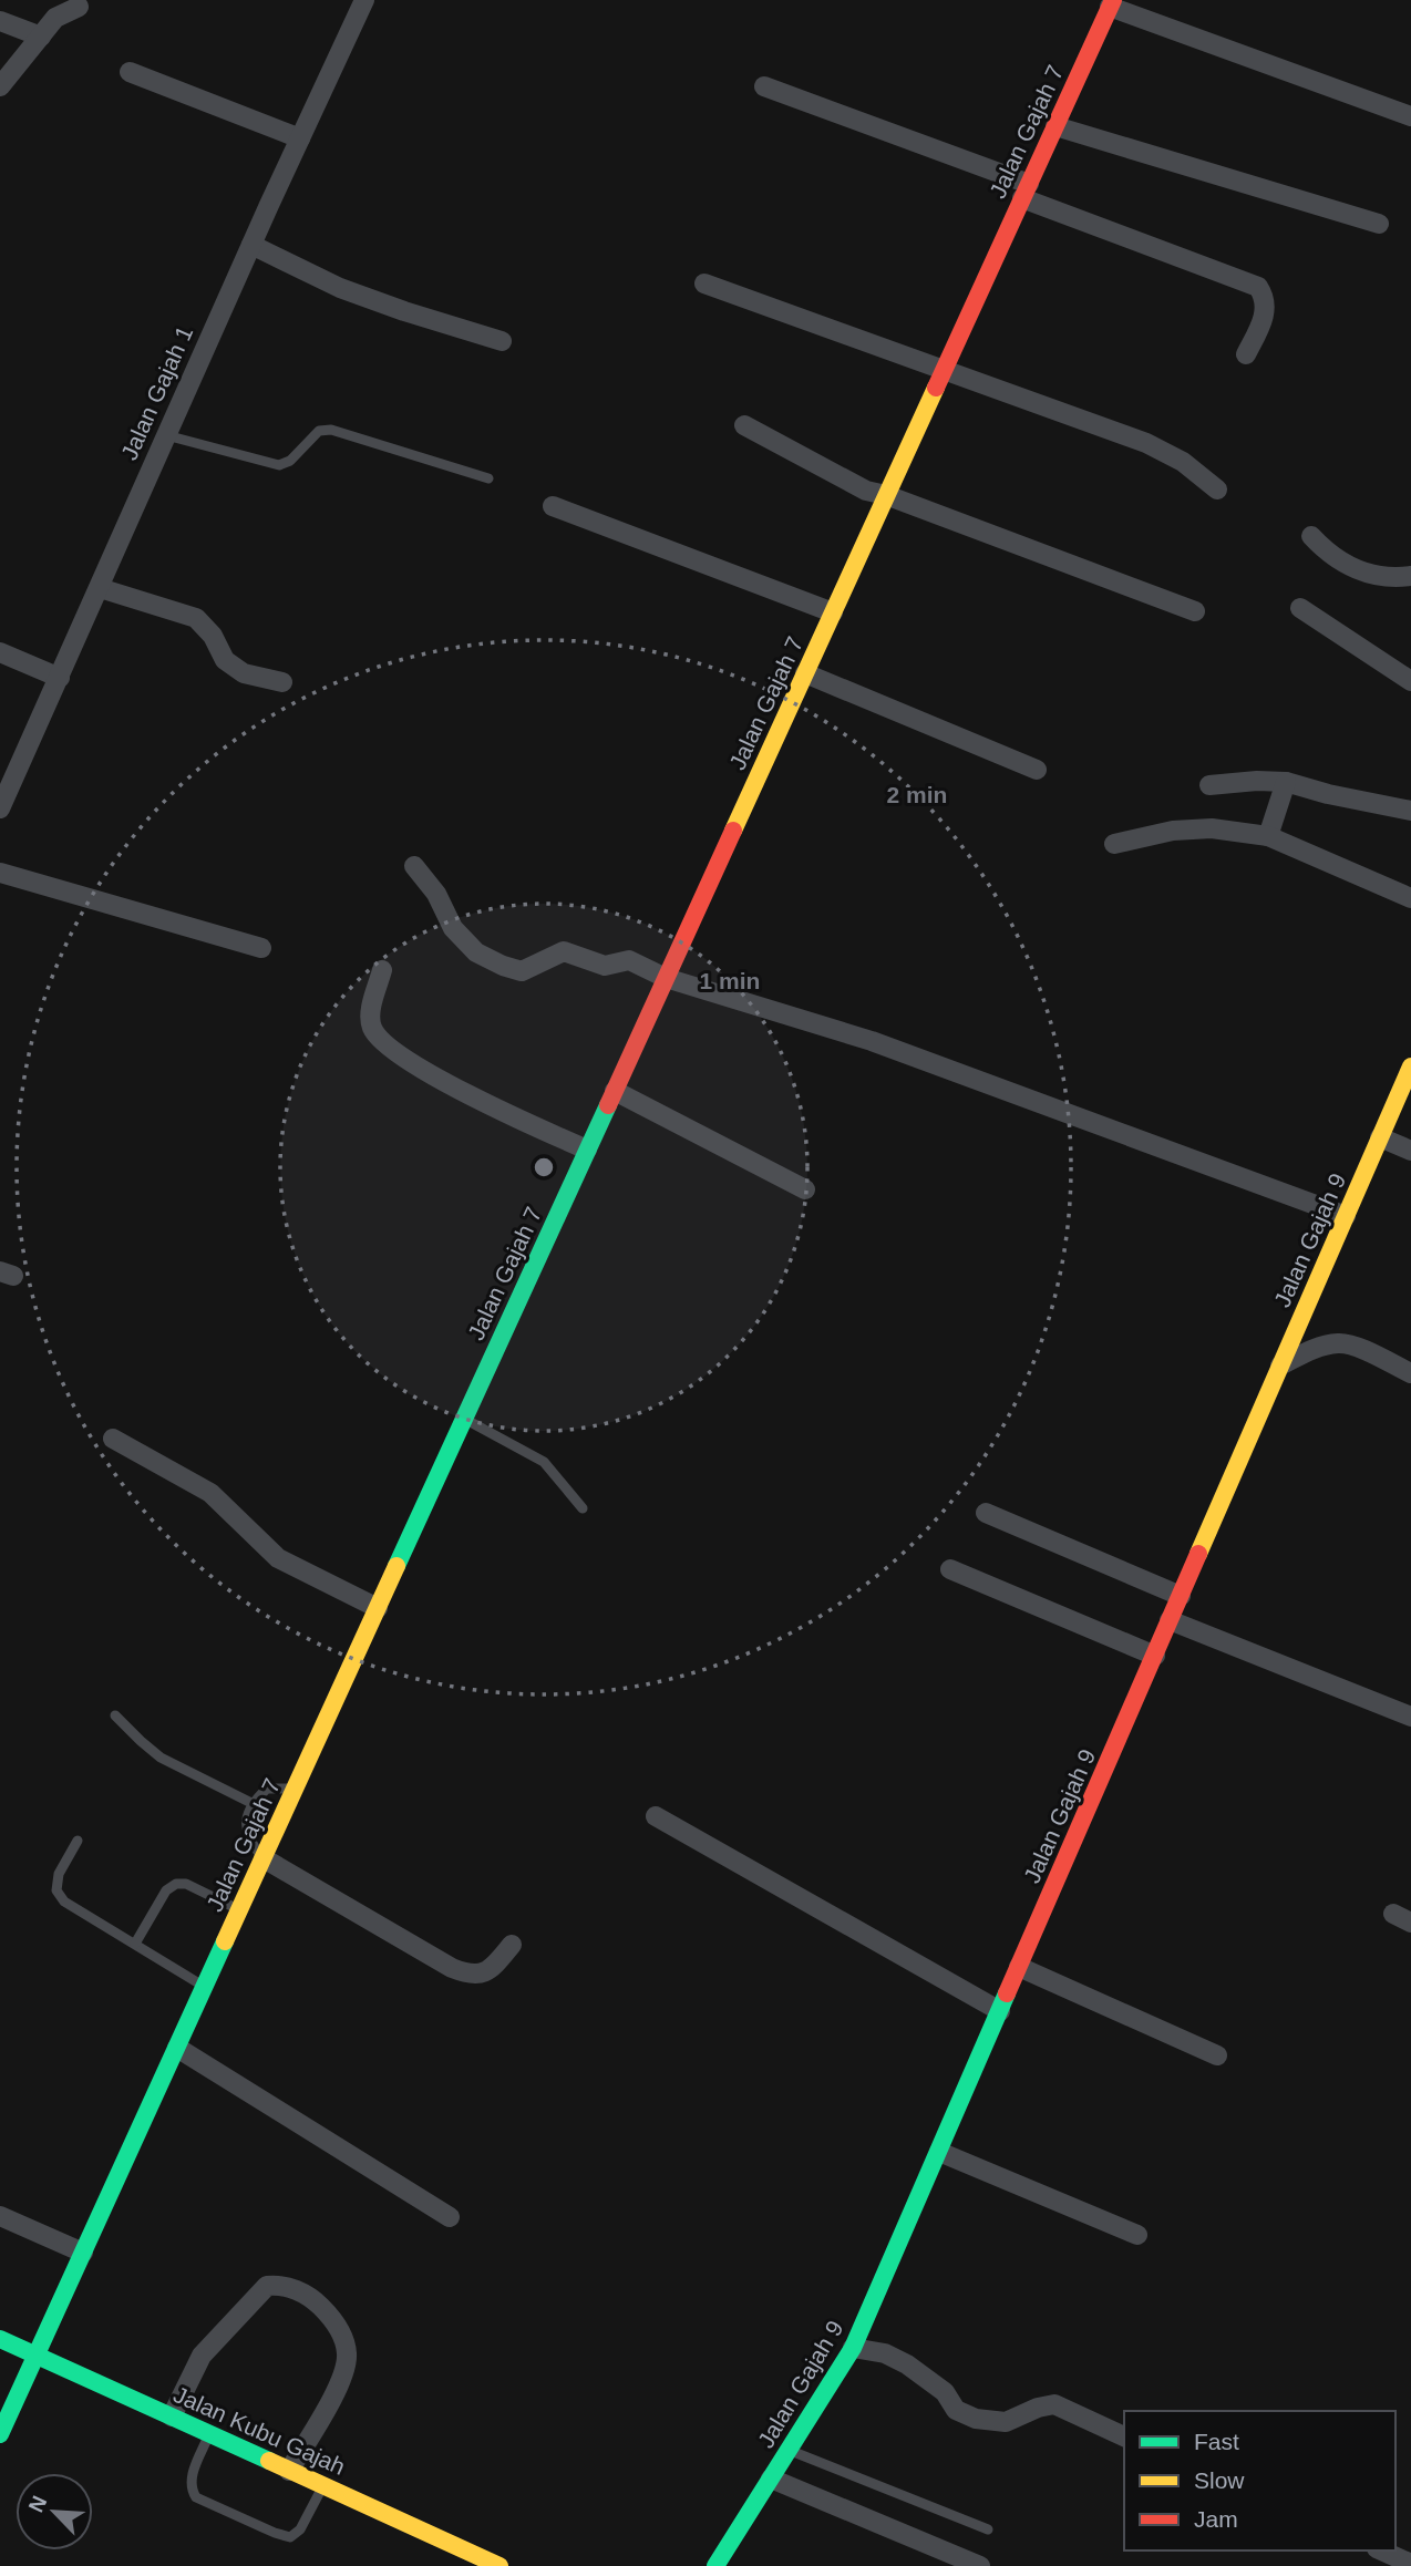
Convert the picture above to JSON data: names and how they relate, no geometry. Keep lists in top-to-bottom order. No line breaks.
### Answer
{"streets":{"street":["Jalan Gajah 7","Jalan Gajah 1","Jalan Gajah 9","Jalan Kubu Gajah"]},"crossings":[["Jalan Gajah 7","Jalan Kubu Gajah"]],"legend":["Fast","Slow","Jam"],"north":"top left","rings":["2 min","1 min"]}
